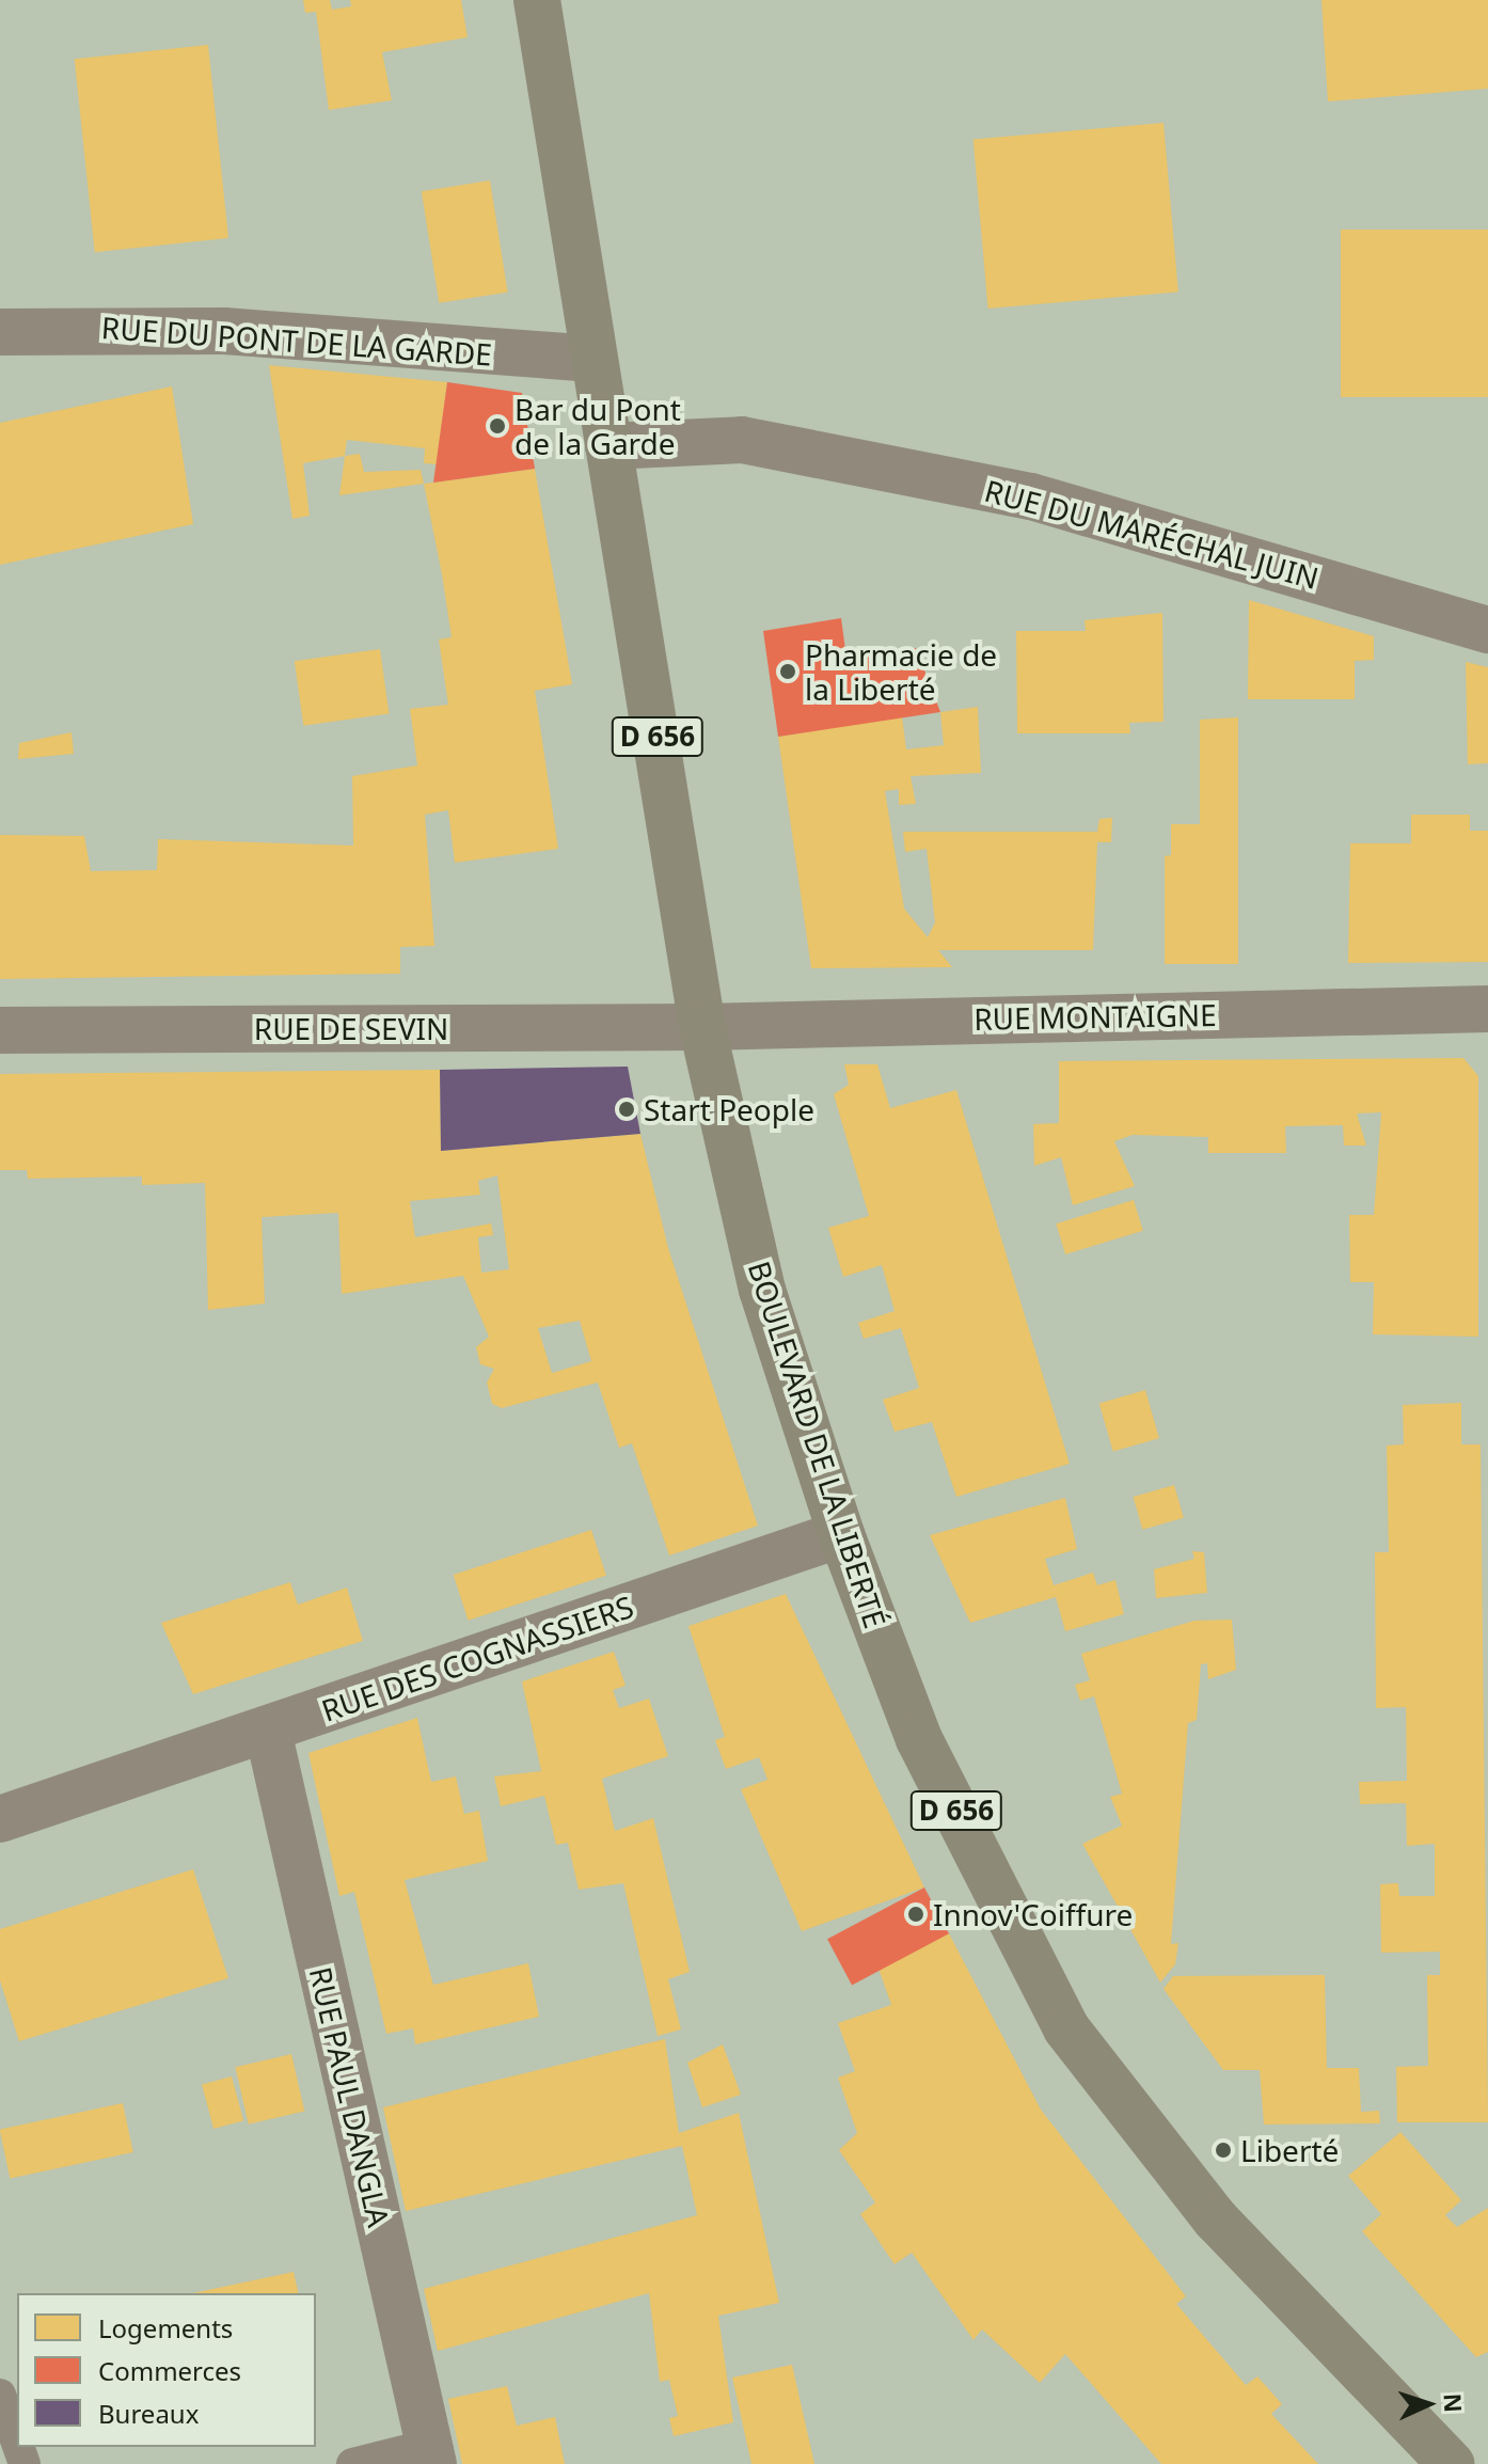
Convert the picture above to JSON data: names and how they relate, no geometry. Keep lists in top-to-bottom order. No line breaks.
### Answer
{"streets":{"main road":["D 656","BOULEVARD DE LA LIBERTÉ"],"street":["RUE DU PONT DE LA GARDE","RUE DU MARÉCHAL JUIN","RUE MONTAIGNE","RUE DE SEVIN","RUE DES COGNASSIERS","RUE PAUL DANGLA"]},"crossings":[["RUE DU PONT DE LA GARDE","BOULEVARD DE LA LIBERTÉ"],["RUE DU MARÉCHAL JUIN","BOULEVARD DE LA LIBERTÉ"],["RUE MONTAIGNE","RUE DE SEVIN"],["RUE MONTAIGNE","BOULEVARD DE LA LIBERTÉ"],["RUE DE SEVIN","BOULEVARD DE LA LIBERTÉ"],["BOULEVARD DE LA LIBERTÉ","RUE DES COGNASSIERS"],["RUE DES COGNASSIERS","RUE PAUL DANGLA"]],"places":["Bar du Pont de la Garde","Pharmacie de la Liberté","Start People","Innov'Coiffure","Liberté"],"legend":["Logements","Commerces","Bureaux"],"north":"right"}
